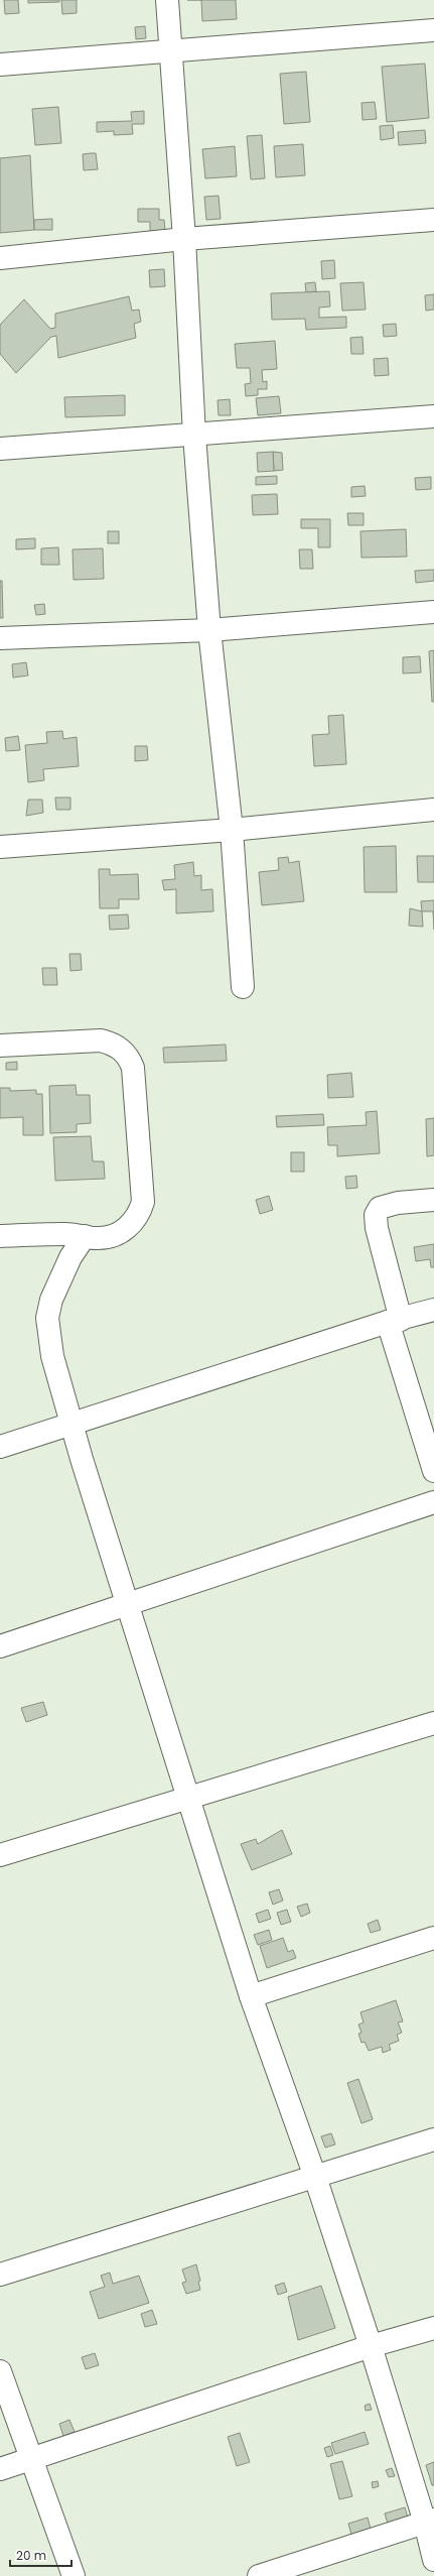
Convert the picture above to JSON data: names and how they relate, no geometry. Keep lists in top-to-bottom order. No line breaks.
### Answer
{"scale_bar":"20 m"}
